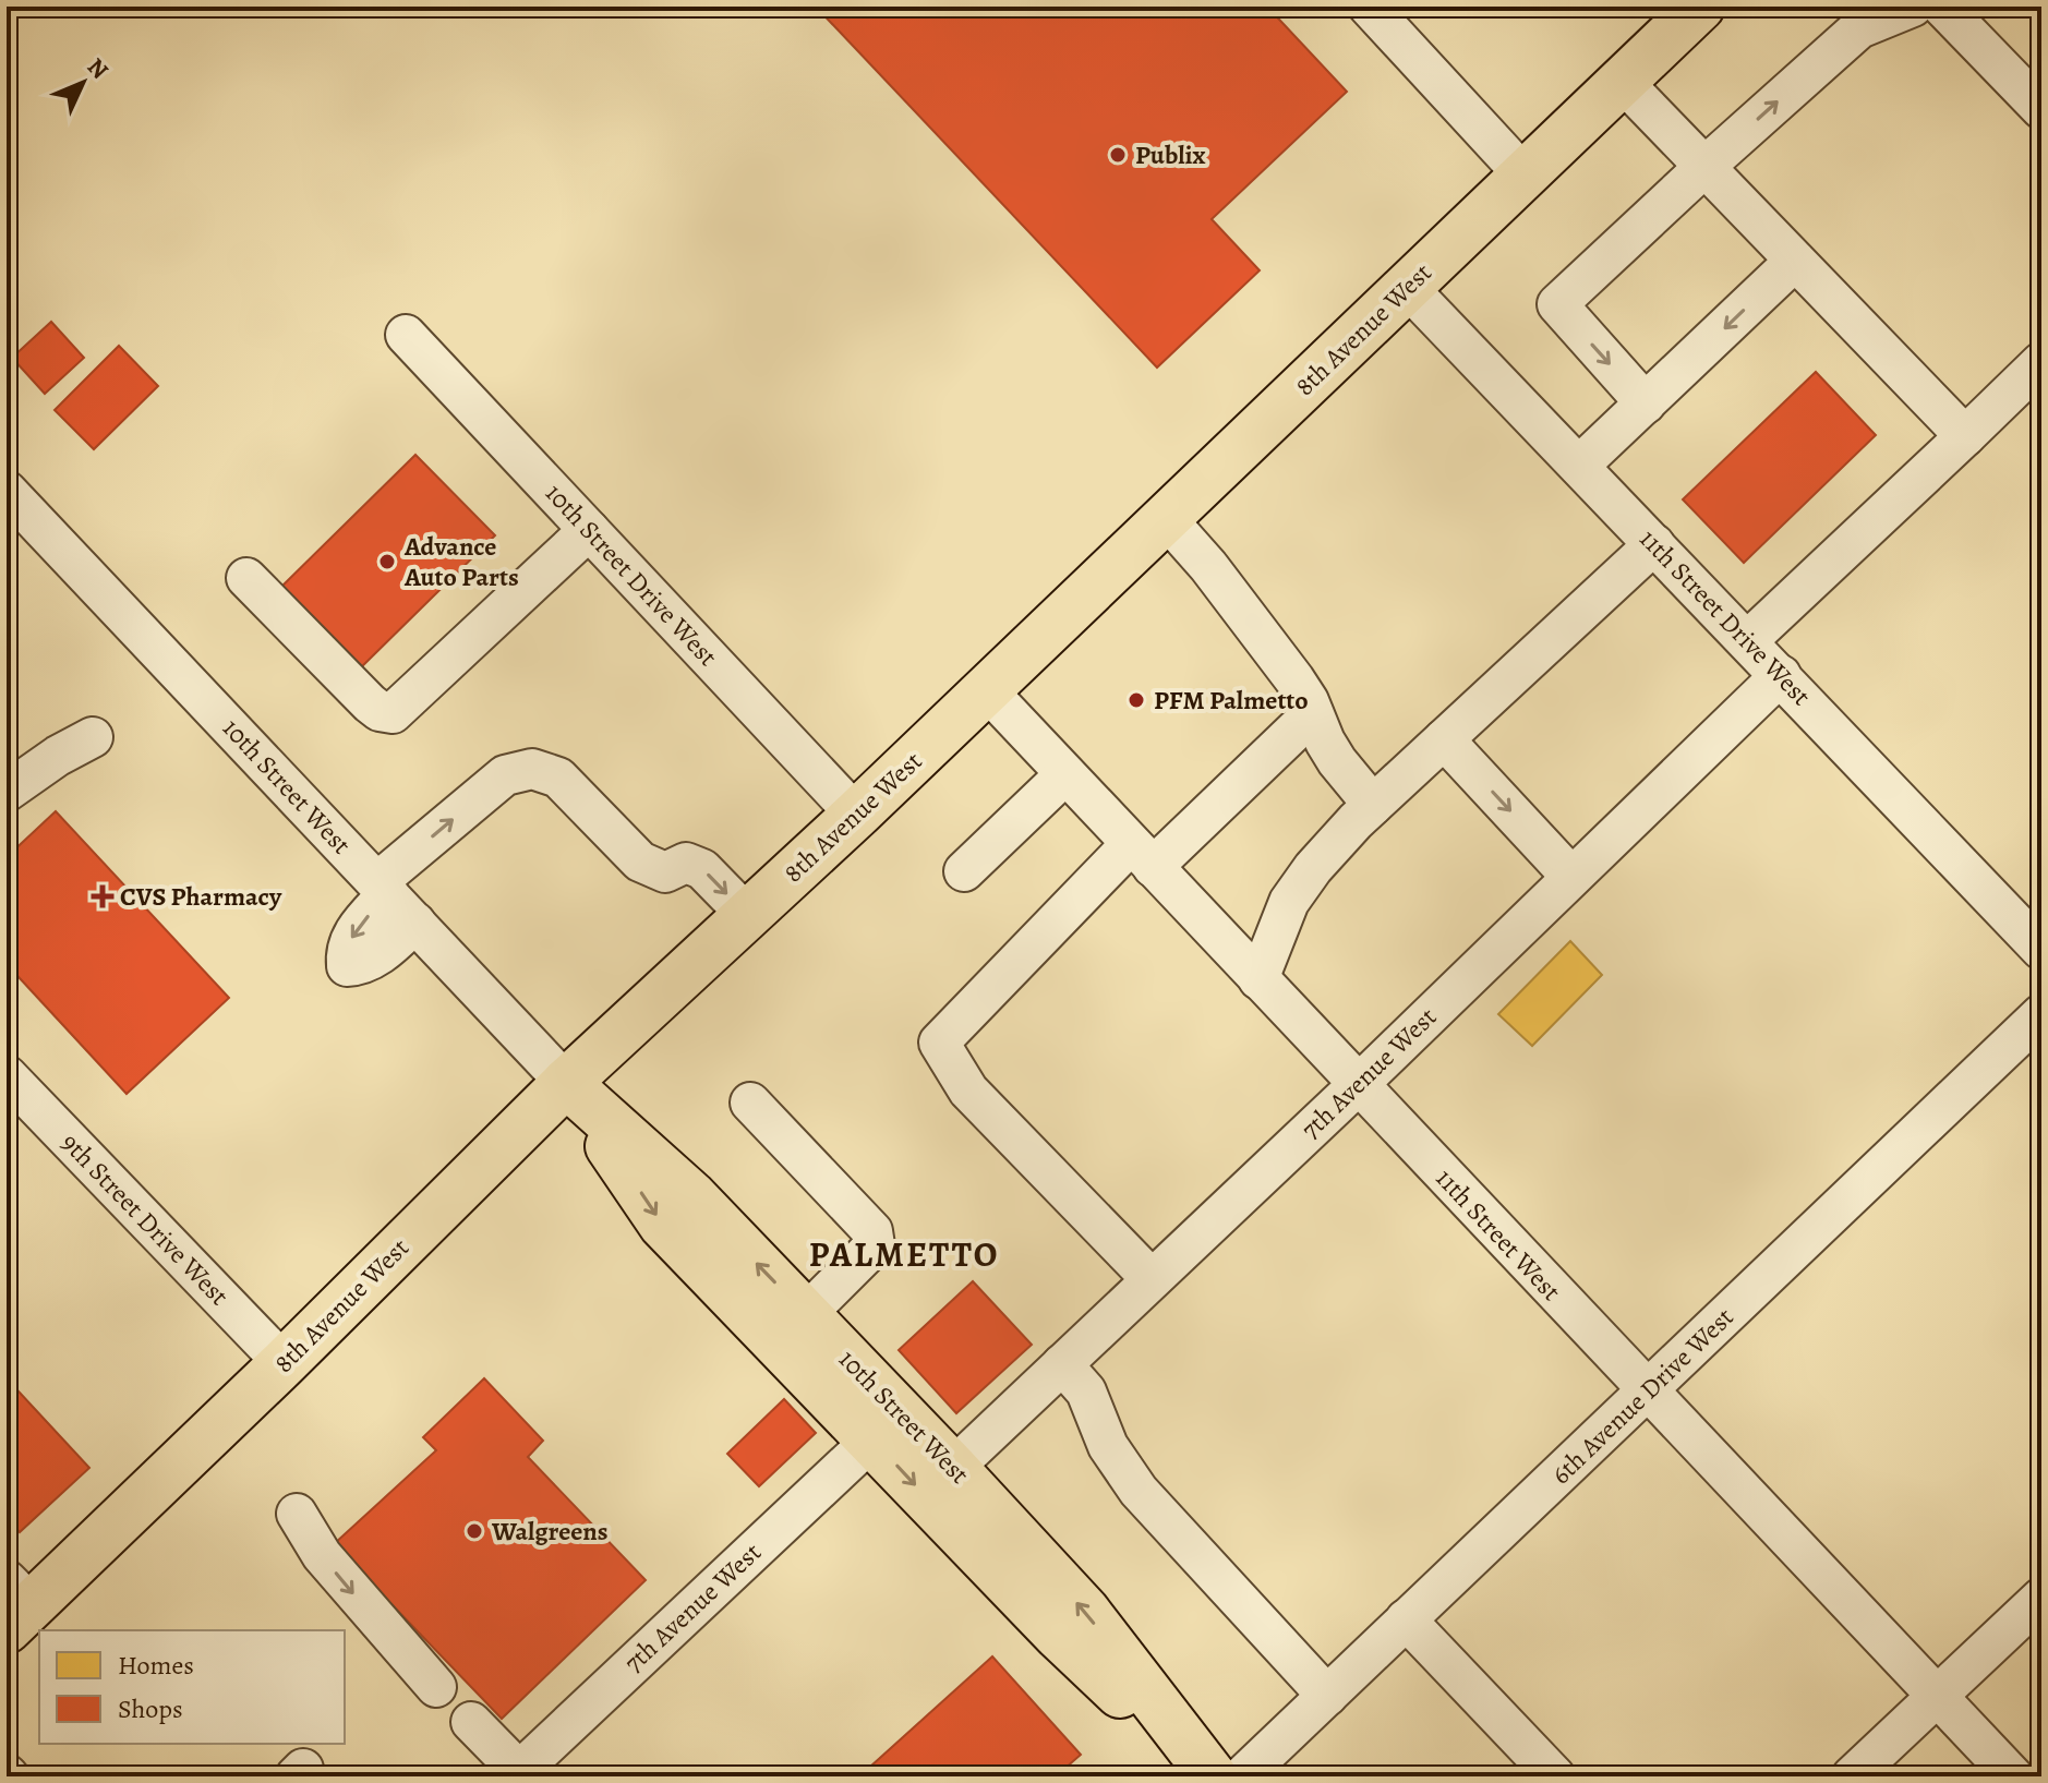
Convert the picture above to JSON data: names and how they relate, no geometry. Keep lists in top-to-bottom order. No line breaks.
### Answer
{"streets":{"main road":["8th Avenue West","10th Street West"],"street":["10th Street Drive West","11th Street Drive West","7th Avenue West","9th Street Drive West","11th Street West","6th Avenue Drive West"]},"crossings":[["8th Avenue West","10th Street Drive West"],["8th Avenue West","11th Street Drive West"],["8th Avenue West","10th Street West"],["8th Avenue West","9th Street Drive West"],["8th Avenue West","11th Street West"],["11th Street Drive West","7th Avenue West"],["10th Street West","7th Avenue West"],["7th Avenue West","11th Street West"],["11th Street West","6th Avenue Drive West"]],"districts":["PALMETTO"],"places":{"other":["Publix","Advance Auto Parts","PFM Palmetto","Walgreens"],"health":["CVS Pharmacy"]},"legend":["Homes","Shops"],"north":"top right"}
